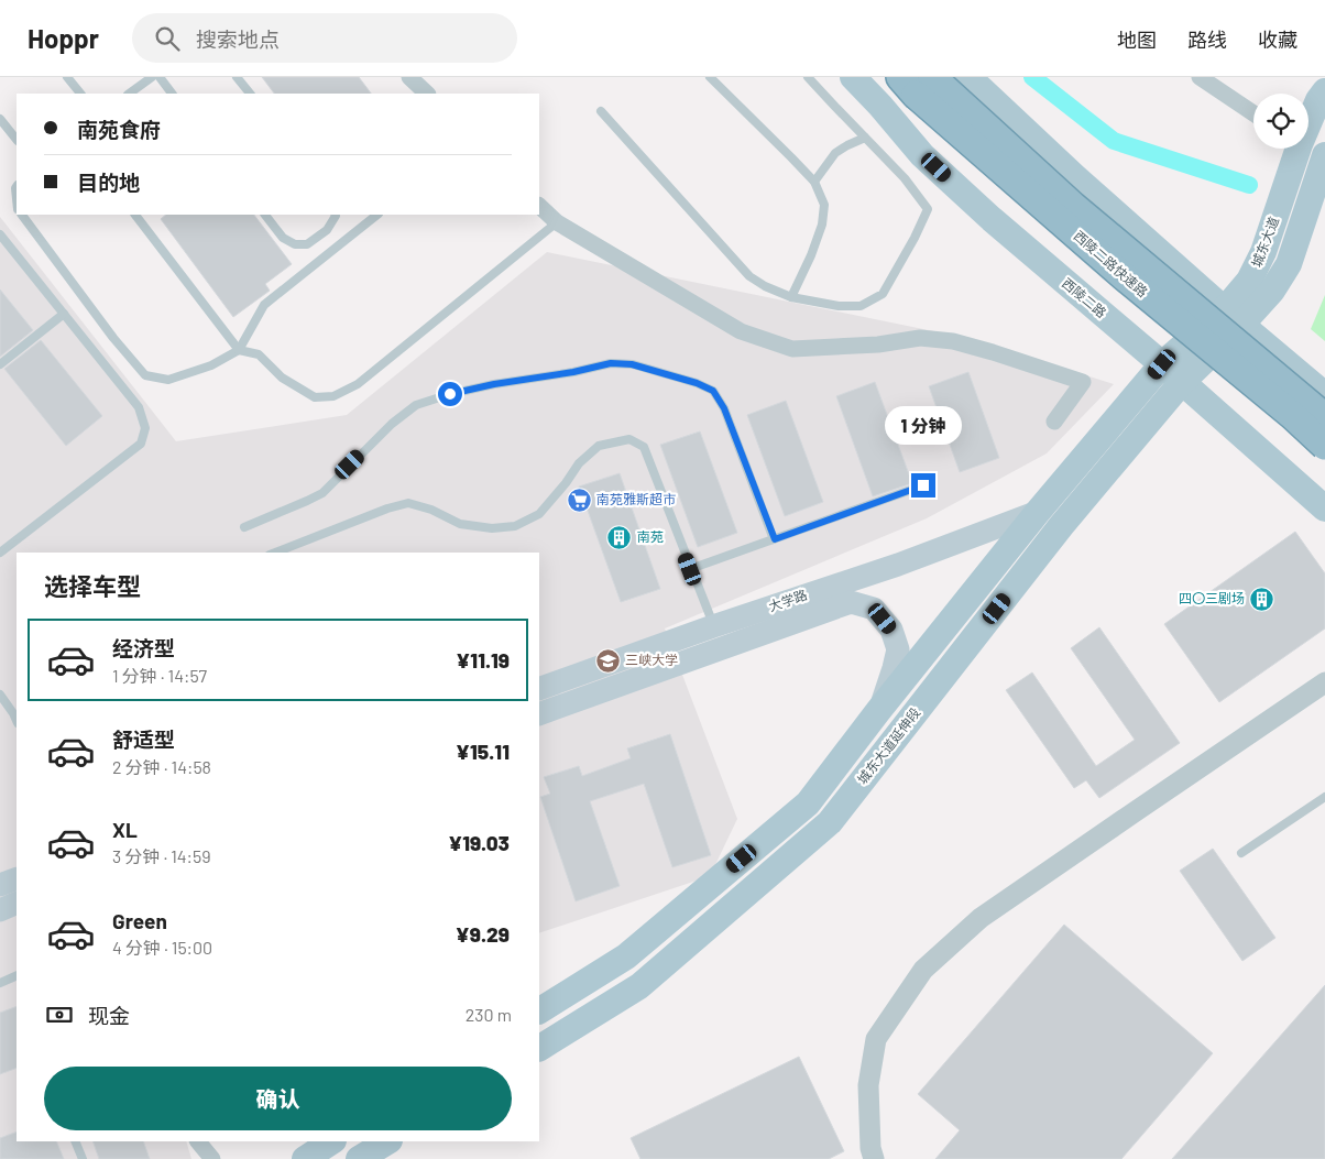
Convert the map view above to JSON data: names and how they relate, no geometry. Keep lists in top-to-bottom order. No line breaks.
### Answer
{"streets":{"highway":["西陵二路快速路"],"main road":["城东大道","西陵二路","大学路","城东大道延伸段"]},"crossings":[["城东大道","西陵二路"],["城东大道","城东大道延伸段"],["西陵二路","城东大道延伸段"]],"places":{"supermarket":["南苑雅斯超市"],"building":["南苑","四〇三剧场"],"school or university":["三峡大学"]},"page":{"header":"Hoppr","search":"搜索地点","nav":["地图","路线","收藏"],"banner":["南苑食府","目的地"],"bubble":"1 分钟","heading":"选择车型","list":[{"name":"经济型","note":"1 分钟 · 14:57","value":"¥11.19"},{"name":"舒适型","note":"2 分钟 · 14:58","value":"¥15.11"},{"name":"XL","note":"3 分钟 · 14:59","value":"¥19.03"},{"name":"Green","note":"4 分钟 · 15:00","value":"¥9.29"}],"pay":["现金","230 m"],"buttons":"确认"}}
